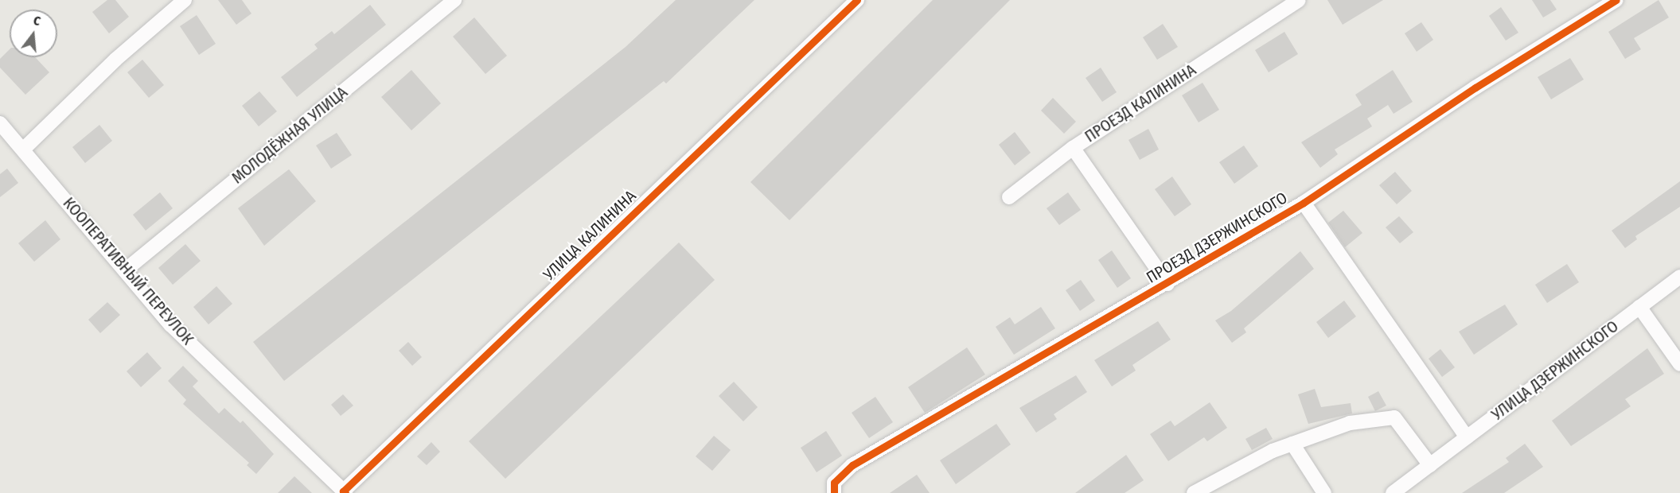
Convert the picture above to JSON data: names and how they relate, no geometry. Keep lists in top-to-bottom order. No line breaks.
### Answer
{"streets":{"street":["ПРОЕЗД КАЛИНИНА","МОЛОДЁЖНАЯ УЛИЦА","УЛИЦА КАЛИНИНА","ПРОЕЗД ДЗЕРЖИНСКОГО","КООПЕРАТИВНЫЙ ПЕРЕУЛОК","УЛИЦА ДЗЕРЖИНСКОГО"]},"crossings":[["ПРОЕЗД КАЛИНИНА","ПРОЕЗД ДЗЕРЖИНСКОГО"],["МОЛОДЁЖНАЯ УЛИЦА","КООПЕРАТИВНЫЙ ПЕРЕУЛОК"],["УЛИЦА КАЛИНИНА","КООПЕРАТИВНЫЙ ПЕРЕУЛОК"],["ПРОЕЗД ДЗЕРЖИНСКОГО","УЛИЦА ДЗЕРЖИНСКОГО"]],"north":"top"}
